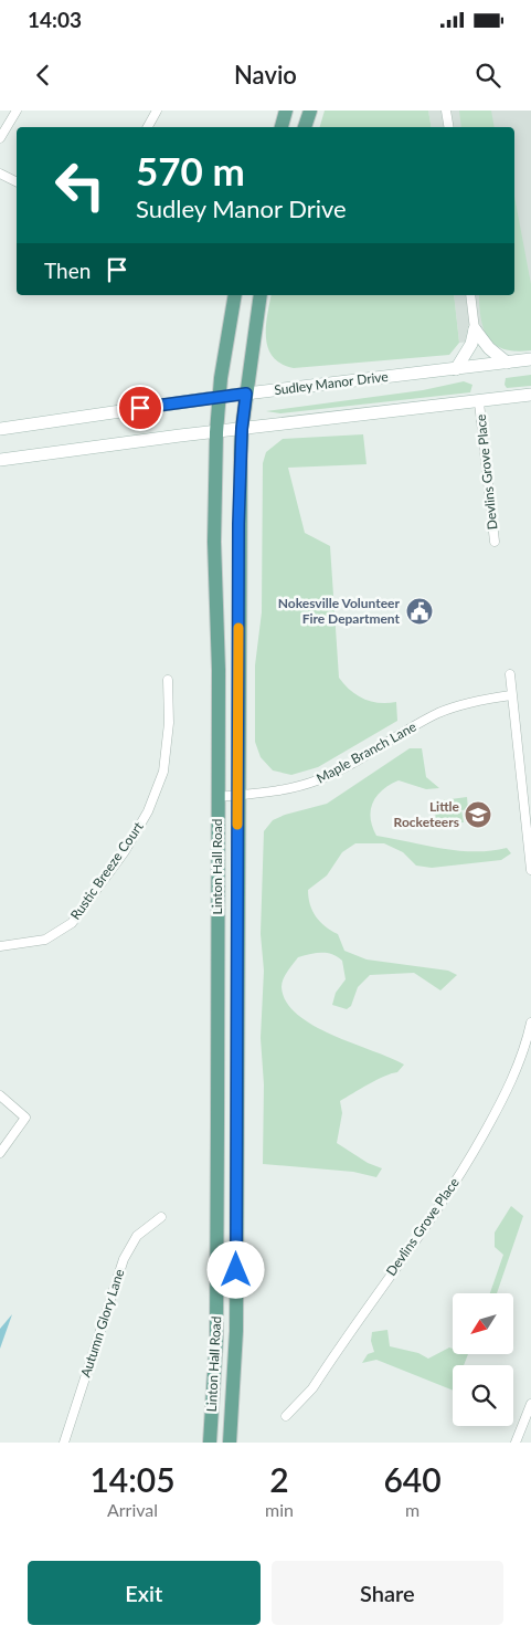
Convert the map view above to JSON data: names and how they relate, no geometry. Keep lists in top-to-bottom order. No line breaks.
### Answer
{"streets":{"main road":["Sudley Manor Drive","Linton Hall Road"],"street":["Devlins Grove Place","Maple Branch Lane","Rustic Breeze Court","Autumn Glory Lane"]},"crossings":[["Sudley Manor Drive","Linton Hall Road"],["Maple Branch Lane","Linton Hall Road"]],"places":{"public building":["Nokesville Volunteer Fire Department"],"school or university":["Little Rocketeers"]},"north":"bottom left","page":{"status":"14:03","header":"Navio","turn":["570 m","Sudley Manor Drive"],"then":"Then","eta":["14:05","Arrival","2","min","640","m"],"buttons":["Exit","Share"]}}
